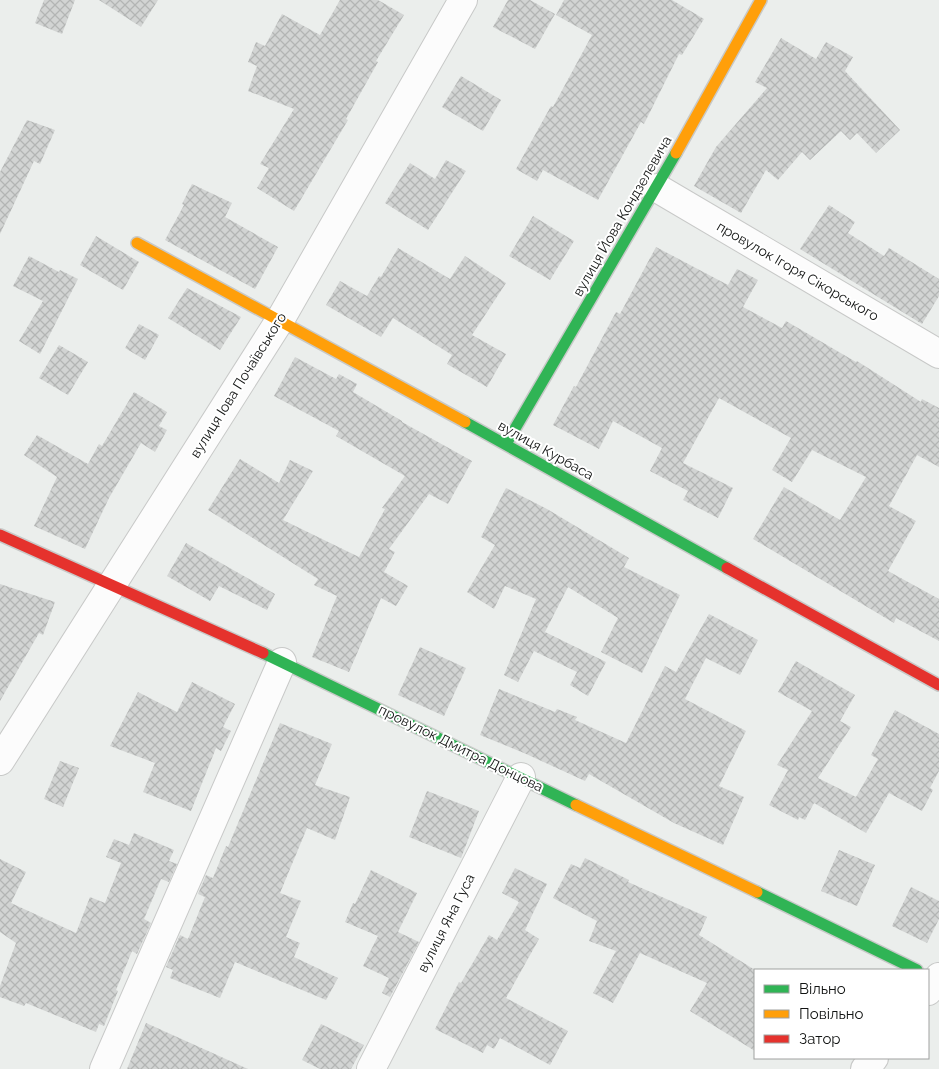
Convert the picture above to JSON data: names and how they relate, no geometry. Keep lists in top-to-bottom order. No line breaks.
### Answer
{"streets":{"street":["вулиця Йова Кондзелевича","провулок Ігоря Сікорського","вулиця Іова Почаївського","вулиця Курбаса","провулок Дмитра Донцова","вулиця Яна Гуса"]},"crossings":[["вулиця Йова Кондзелевича","провулок Ігоря Сікорського"],["вулиця Йова Кондзелевича","вулиця Курбаса"],["вулиця Іова Почаївського","вулиця Курбаса"],["вулиця Іова Почаївського","провулок Дмитра Донцова"],["провулок Дмитра Донцова","вулиця Яна Гуса"]],"legend":["Вільно","Повільно","Затор"]}
